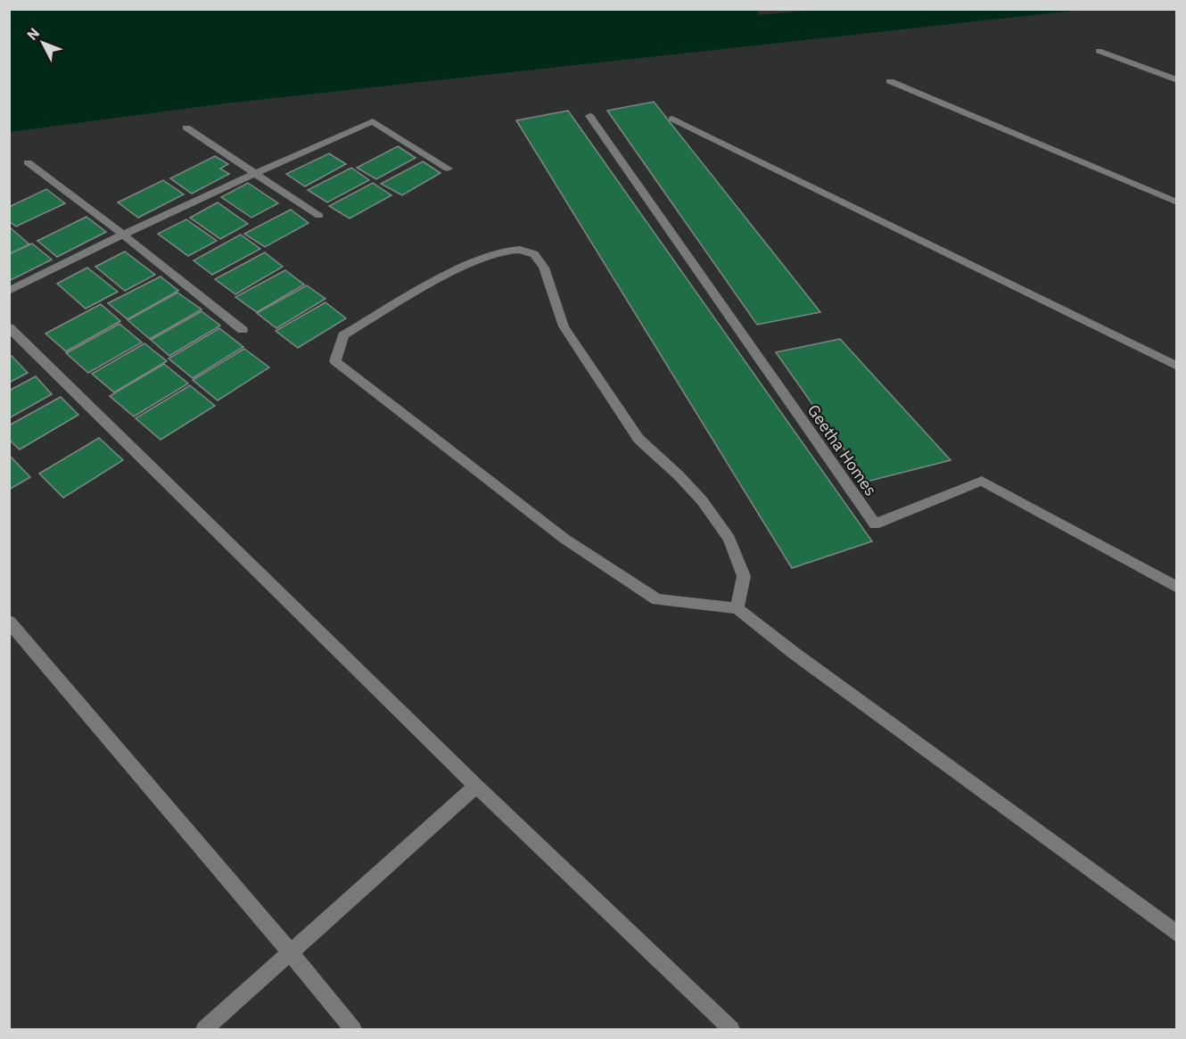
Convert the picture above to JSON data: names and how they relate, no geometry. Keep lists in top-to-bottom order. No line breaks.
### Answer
{"streets":{"street":["Geetha Homes"]},"north":"top left"}
